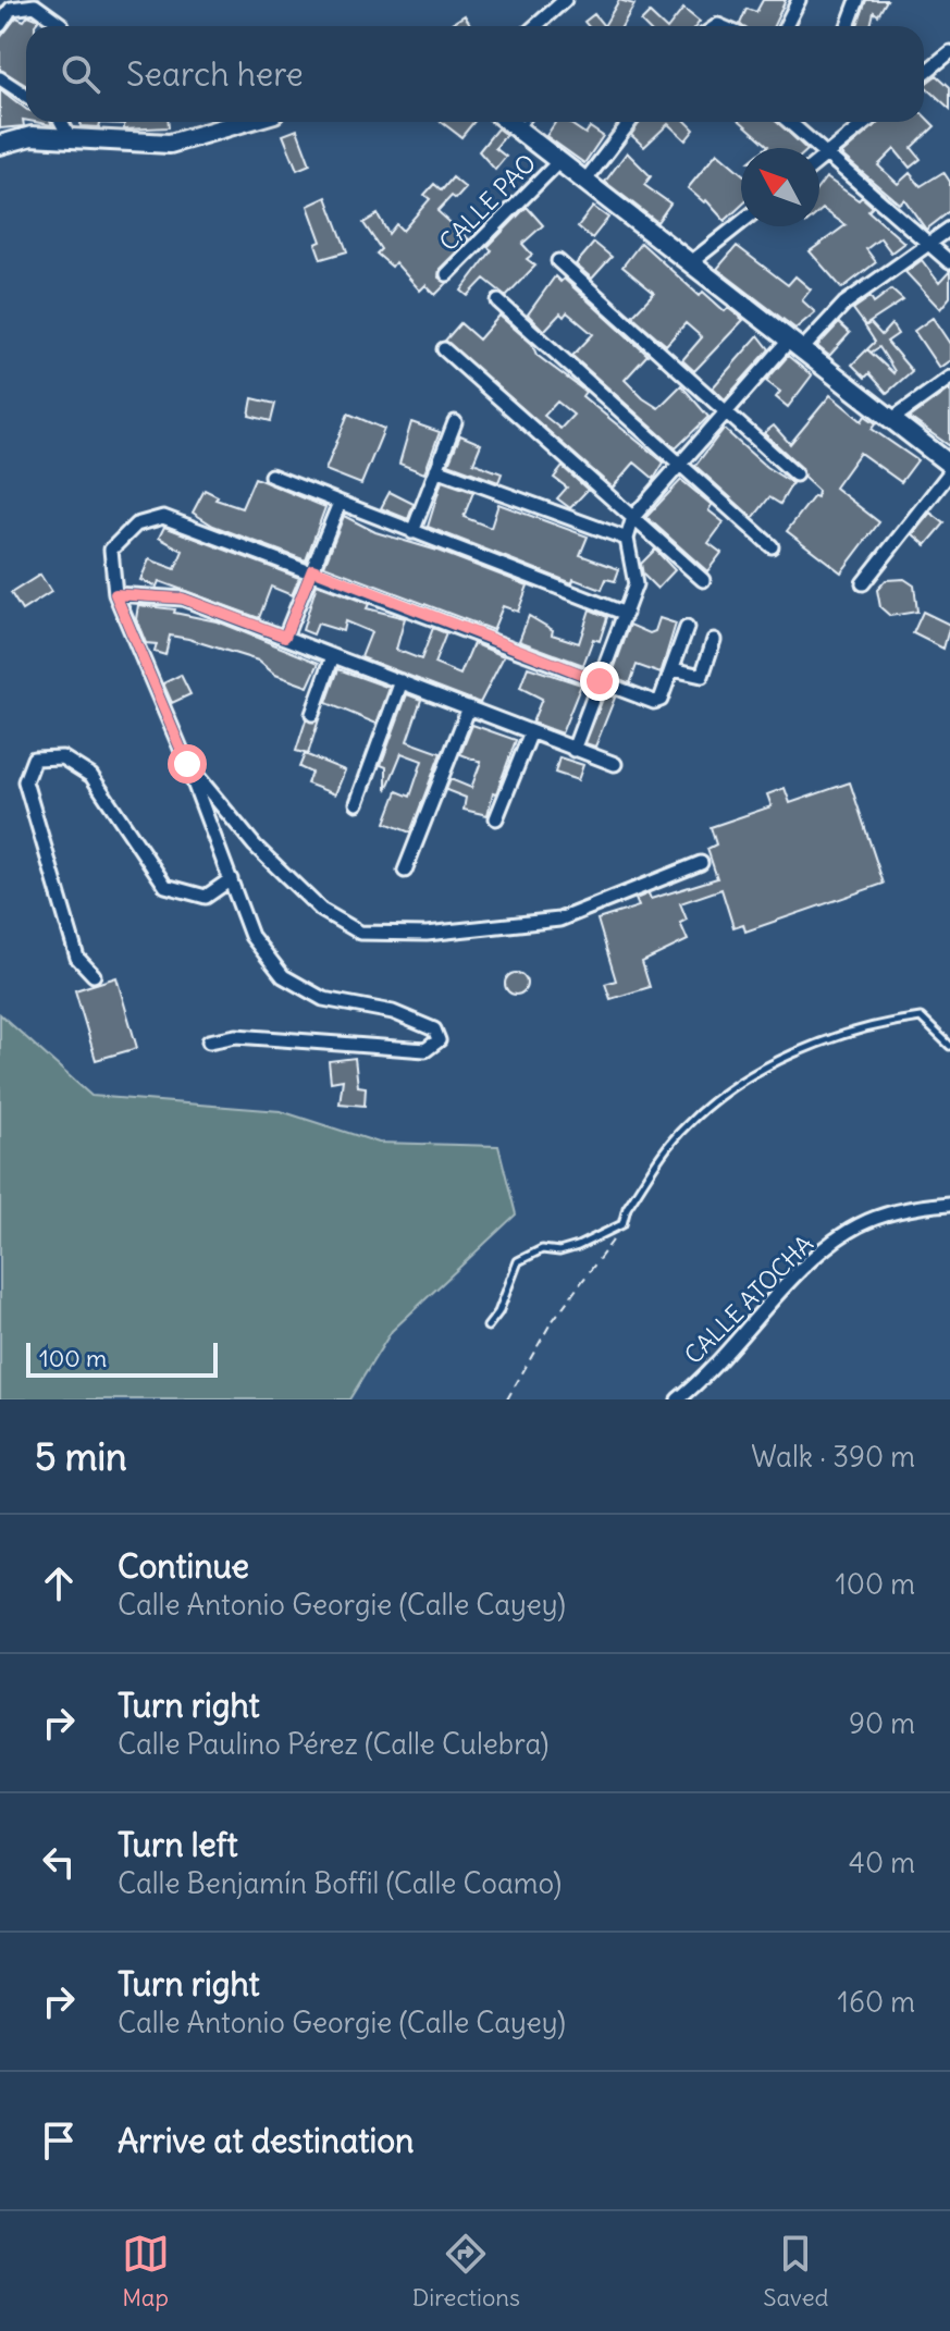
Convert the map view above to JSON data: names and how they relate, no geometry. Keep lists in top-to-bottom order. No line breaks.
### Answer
{"streets":{"street":["CALLE PAO","CALLE ATOCHA"]},"scale_bar":"100 m","north":"top left","page":{"search":"Search here","scale":"100 m","heading":["5 min","Walk · 390 m"],"list":[["Continue","Calle Antonio Georgie (Calle Cayey)","100 m"],["Turn right","Calle Paulino Pérez (Calle Culebra)","90 m"],["Turn left","Calle Benjamín Boffil (Calle Coamo)","40 m"],["Turn right","Calle Antonio Georgie (Calle Cayey)","160 m"],"Arrive at destination"],"nav":["Map","Directions","Saved"]}}
